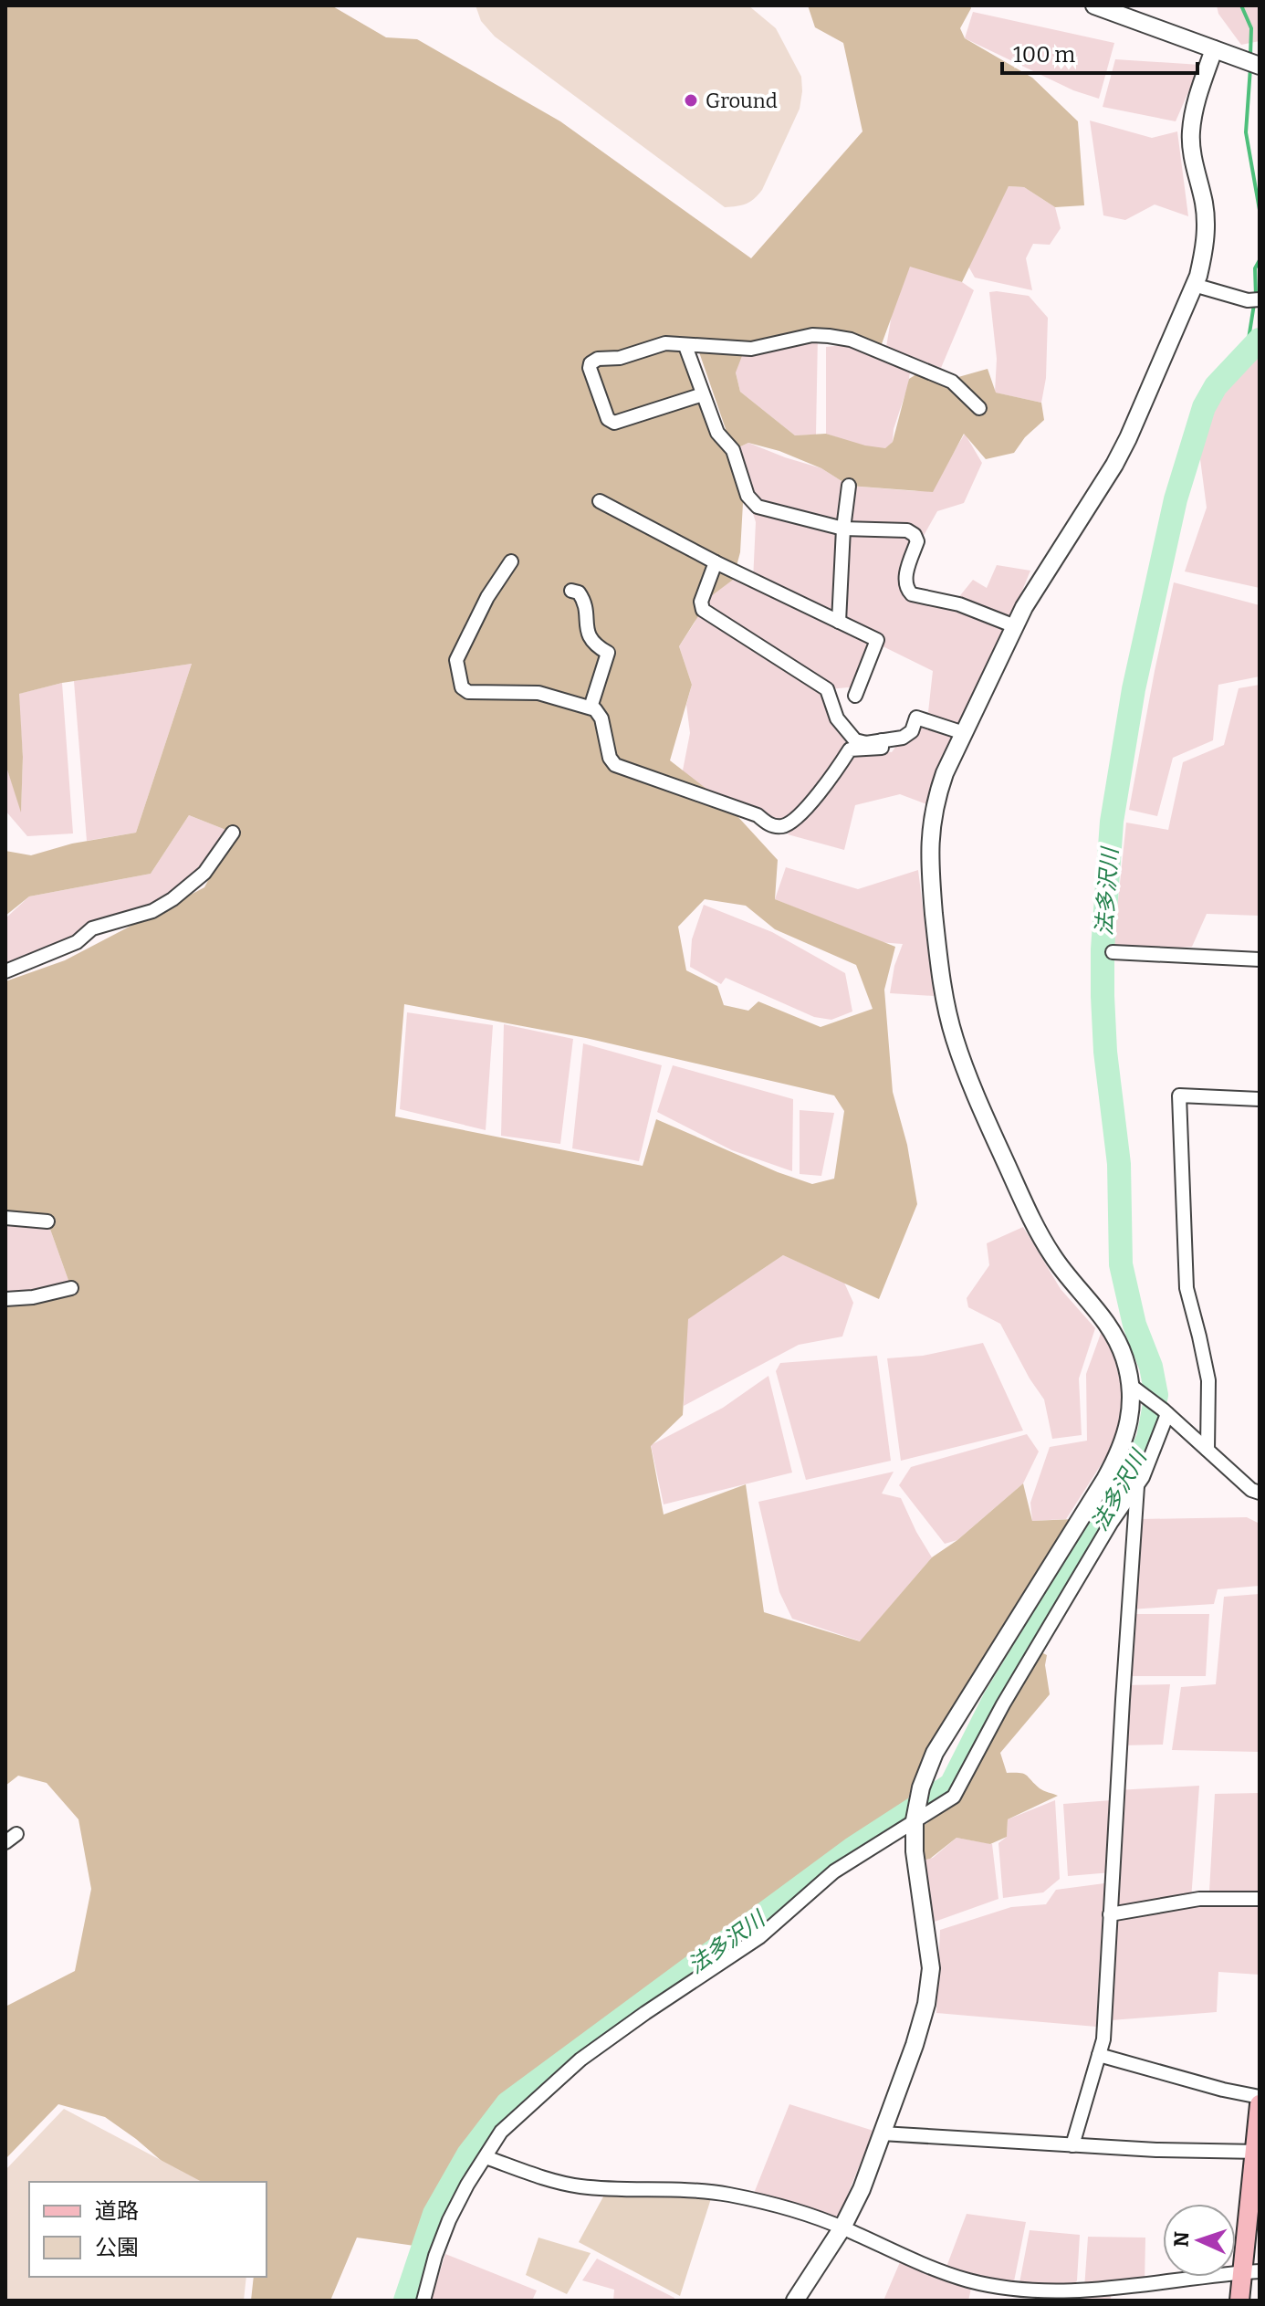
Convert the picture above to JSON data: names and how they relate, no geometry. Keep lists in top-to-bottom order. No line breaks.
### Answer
{"water":["法多沢川"],"places":["Ground"],"legend":["道路","公園"],"scale_bar":"100 m","north":"left"}
